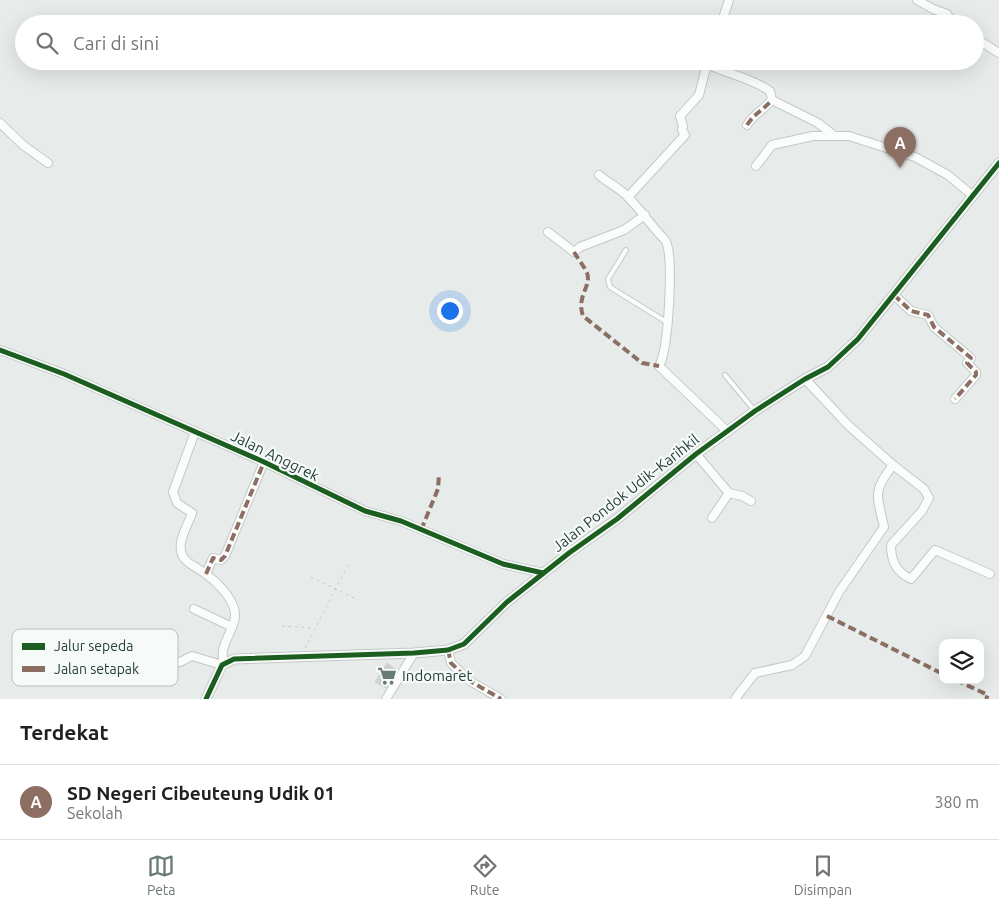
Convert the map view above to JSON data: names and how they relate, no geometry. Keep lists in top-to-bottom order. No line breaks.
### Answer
{"streets":{"street":["Jalan Anggrek","Jalan Pondok Udik–Karihkil"]},"crossings":[["Jalan Anggrek","Jalan Pondok Udik–Karihkil"]],"places":{"supermarket":["Indomaret"]},"legend":["Jalur sepeda","Jalan setapak"],"page":{"search":"Cari di sini","pins":"A","heading":"Terdekat","list":[{"mark":"A","name":"SD Negeri Cibeuteung Udik 01","note":"Sekolah","value":"380 m"}],"nav":["Peta","Rute","Disimpan"]}}
